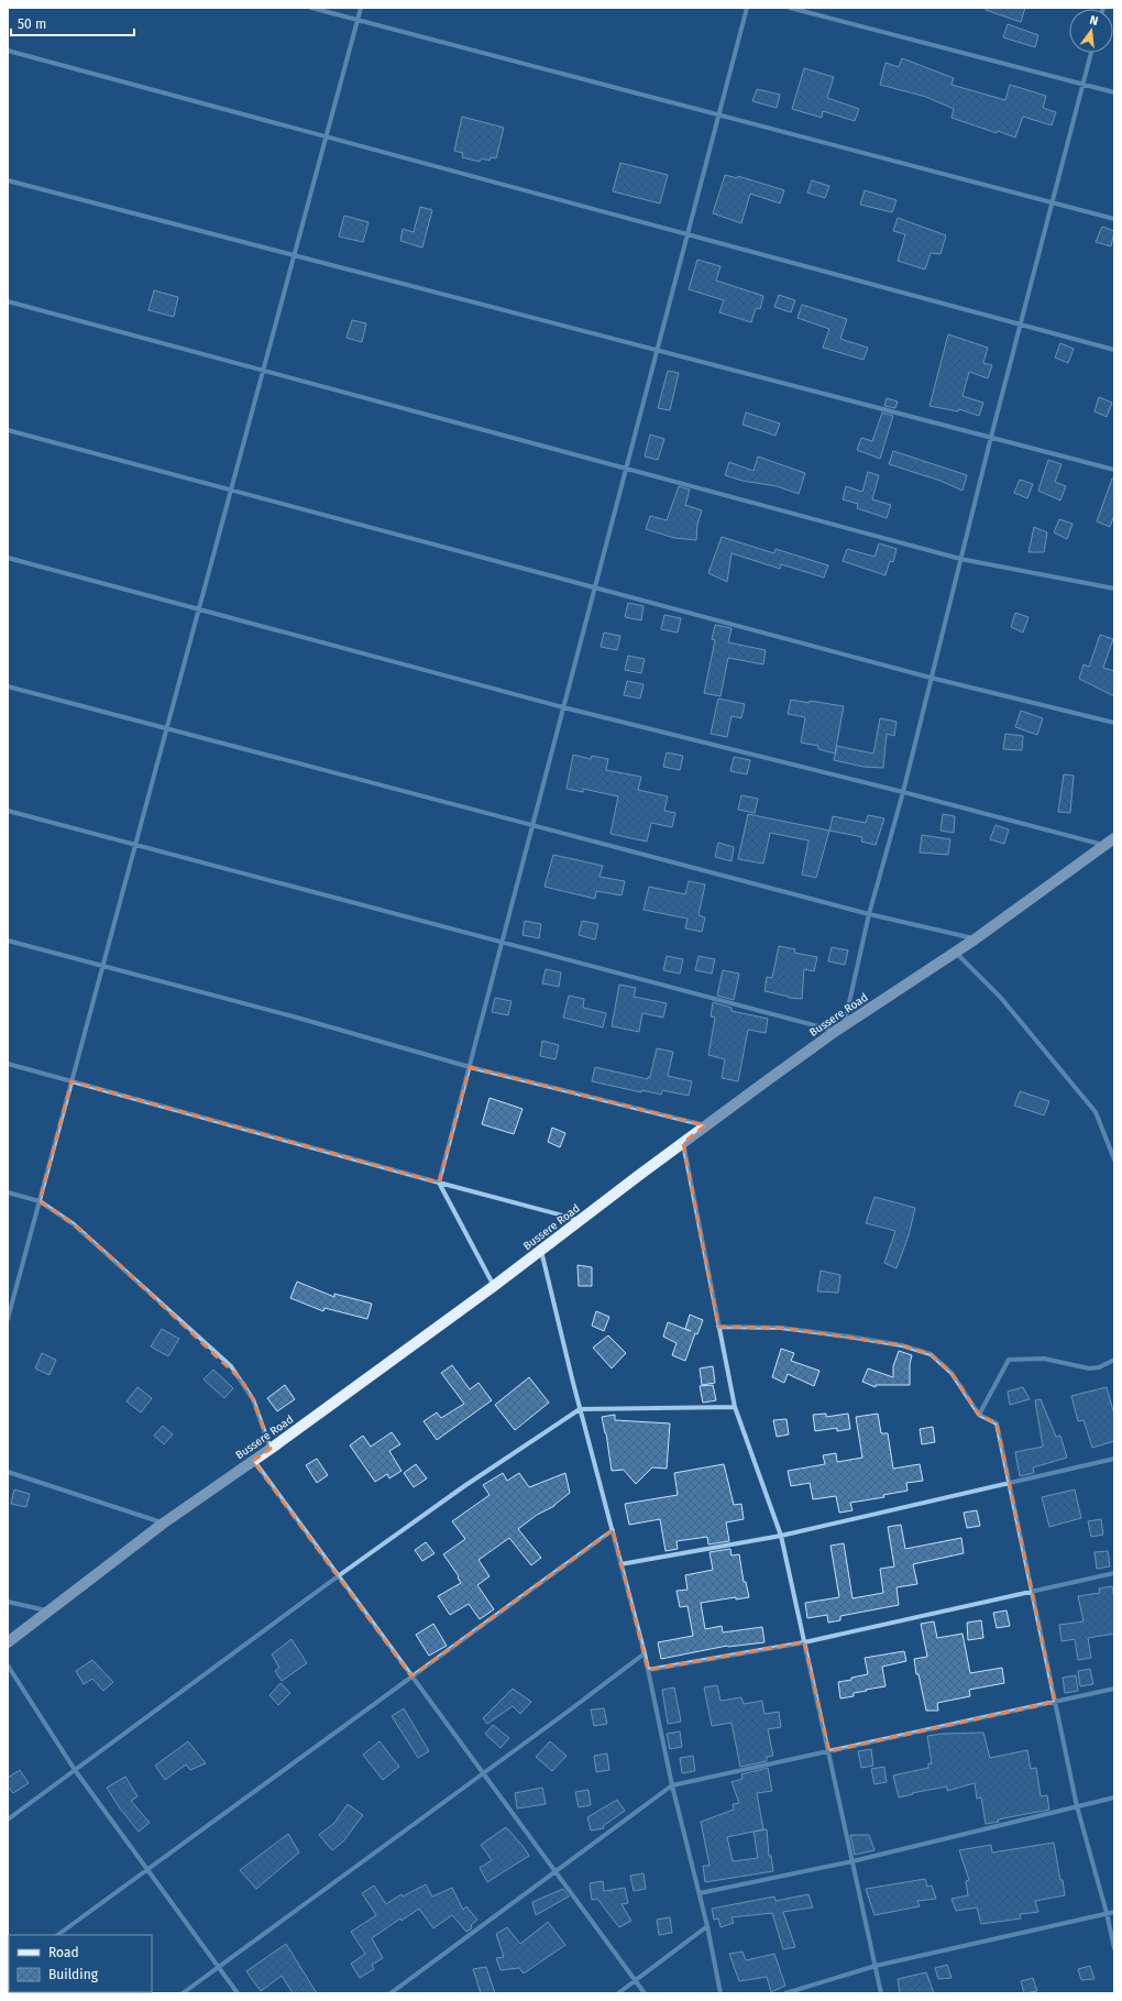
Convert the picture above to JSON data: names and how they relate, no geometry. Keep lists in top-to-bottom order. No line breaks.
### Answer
{"streets":{"main road":["Bussere Road"]},"legend":["Road","Building"],"scale_bar":"50 m","north":"top"}
